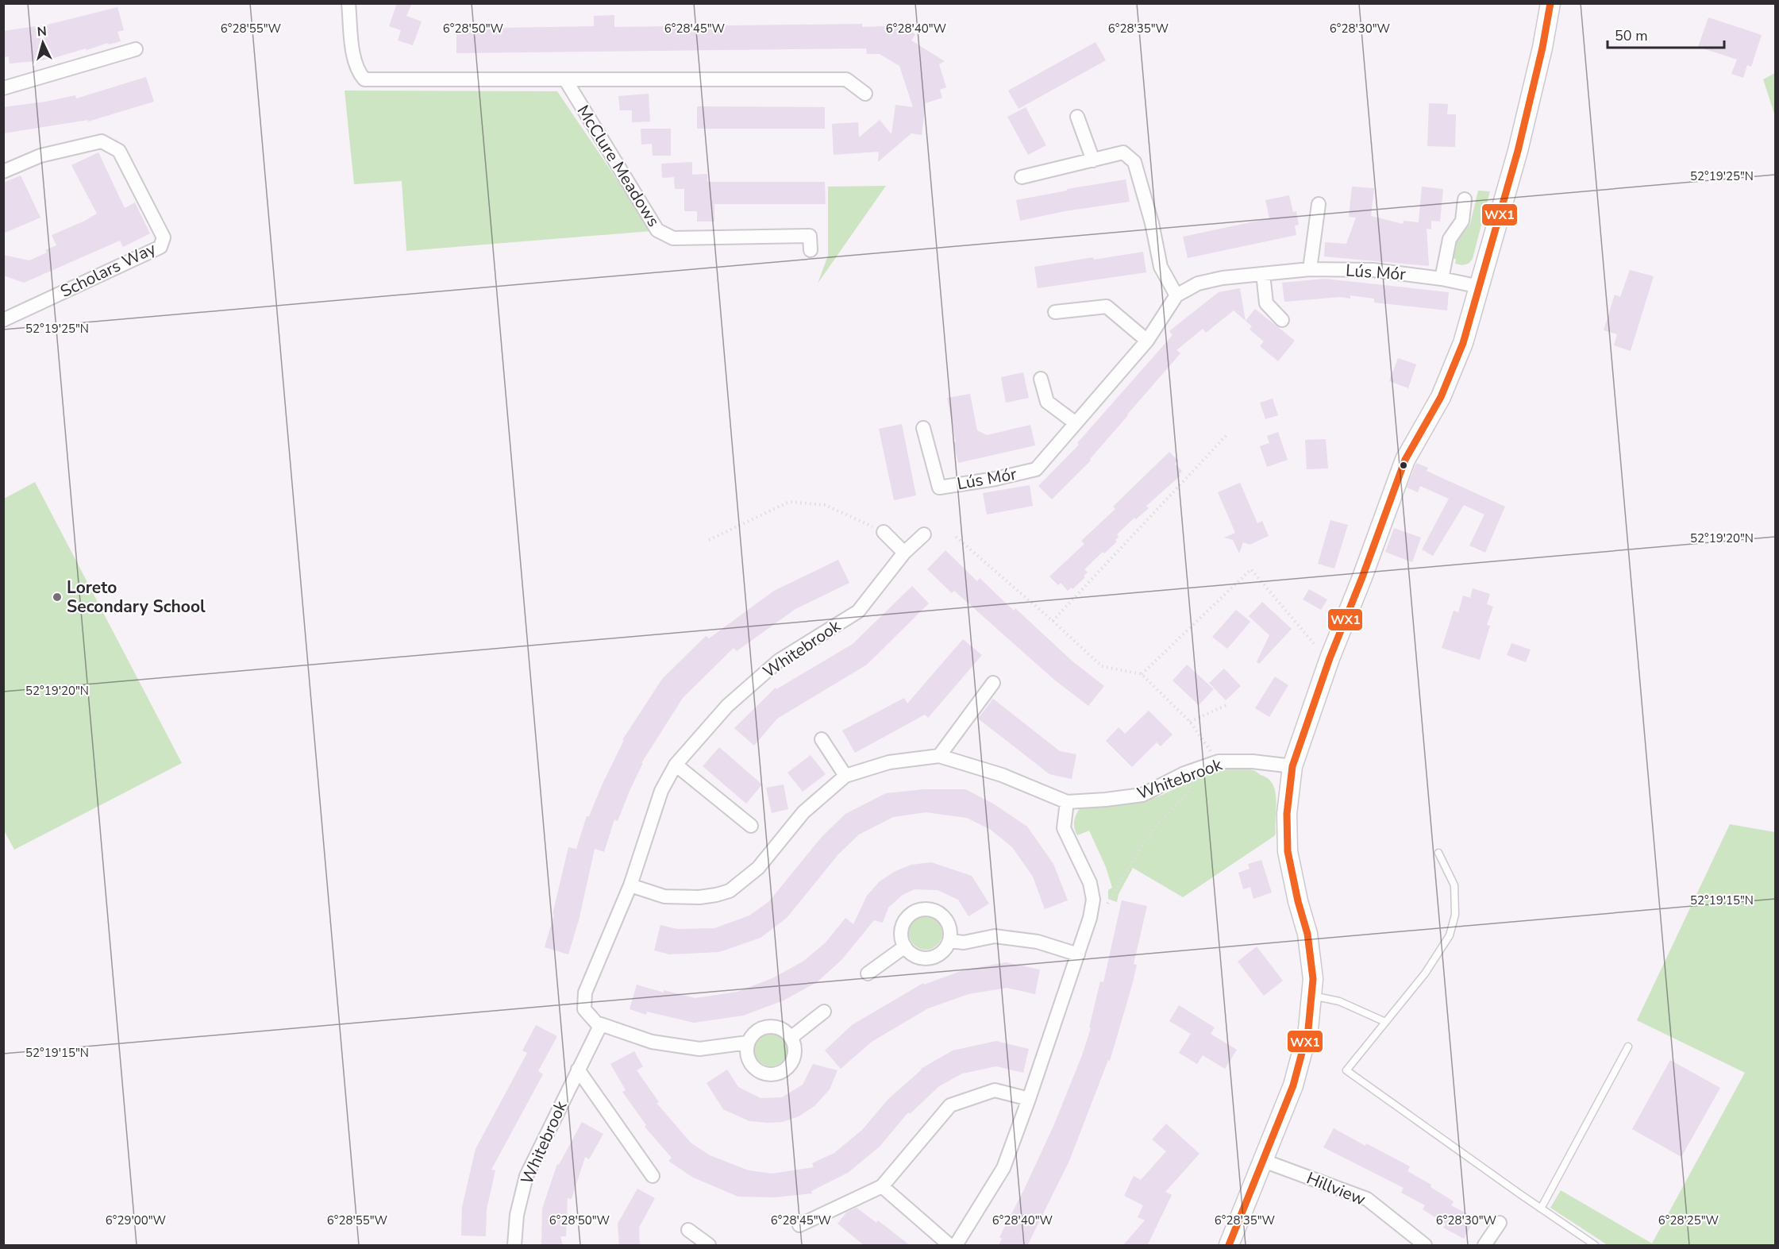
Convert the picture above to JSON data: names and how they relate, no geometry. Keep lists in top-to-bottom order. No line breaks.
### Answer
{"streets":{"street":["McClure Meadows","Scholars Way","Lús Mór","Whitebrook","Hillview"]},"places":["Loreto Secondary School"],"lines":["transit line WX1"],"scale_bar":"50 m","north":"top","coordinates":["6°28'55\"W","6°28'50\"W","6°28'45\"W","6°28'40\"W","6°28'35\"W","6°28'30\"W","52°19'25\"N","52°19'20\"N","52°19'15\"N","6°29'00\"W","6°28'25\"W"]}
